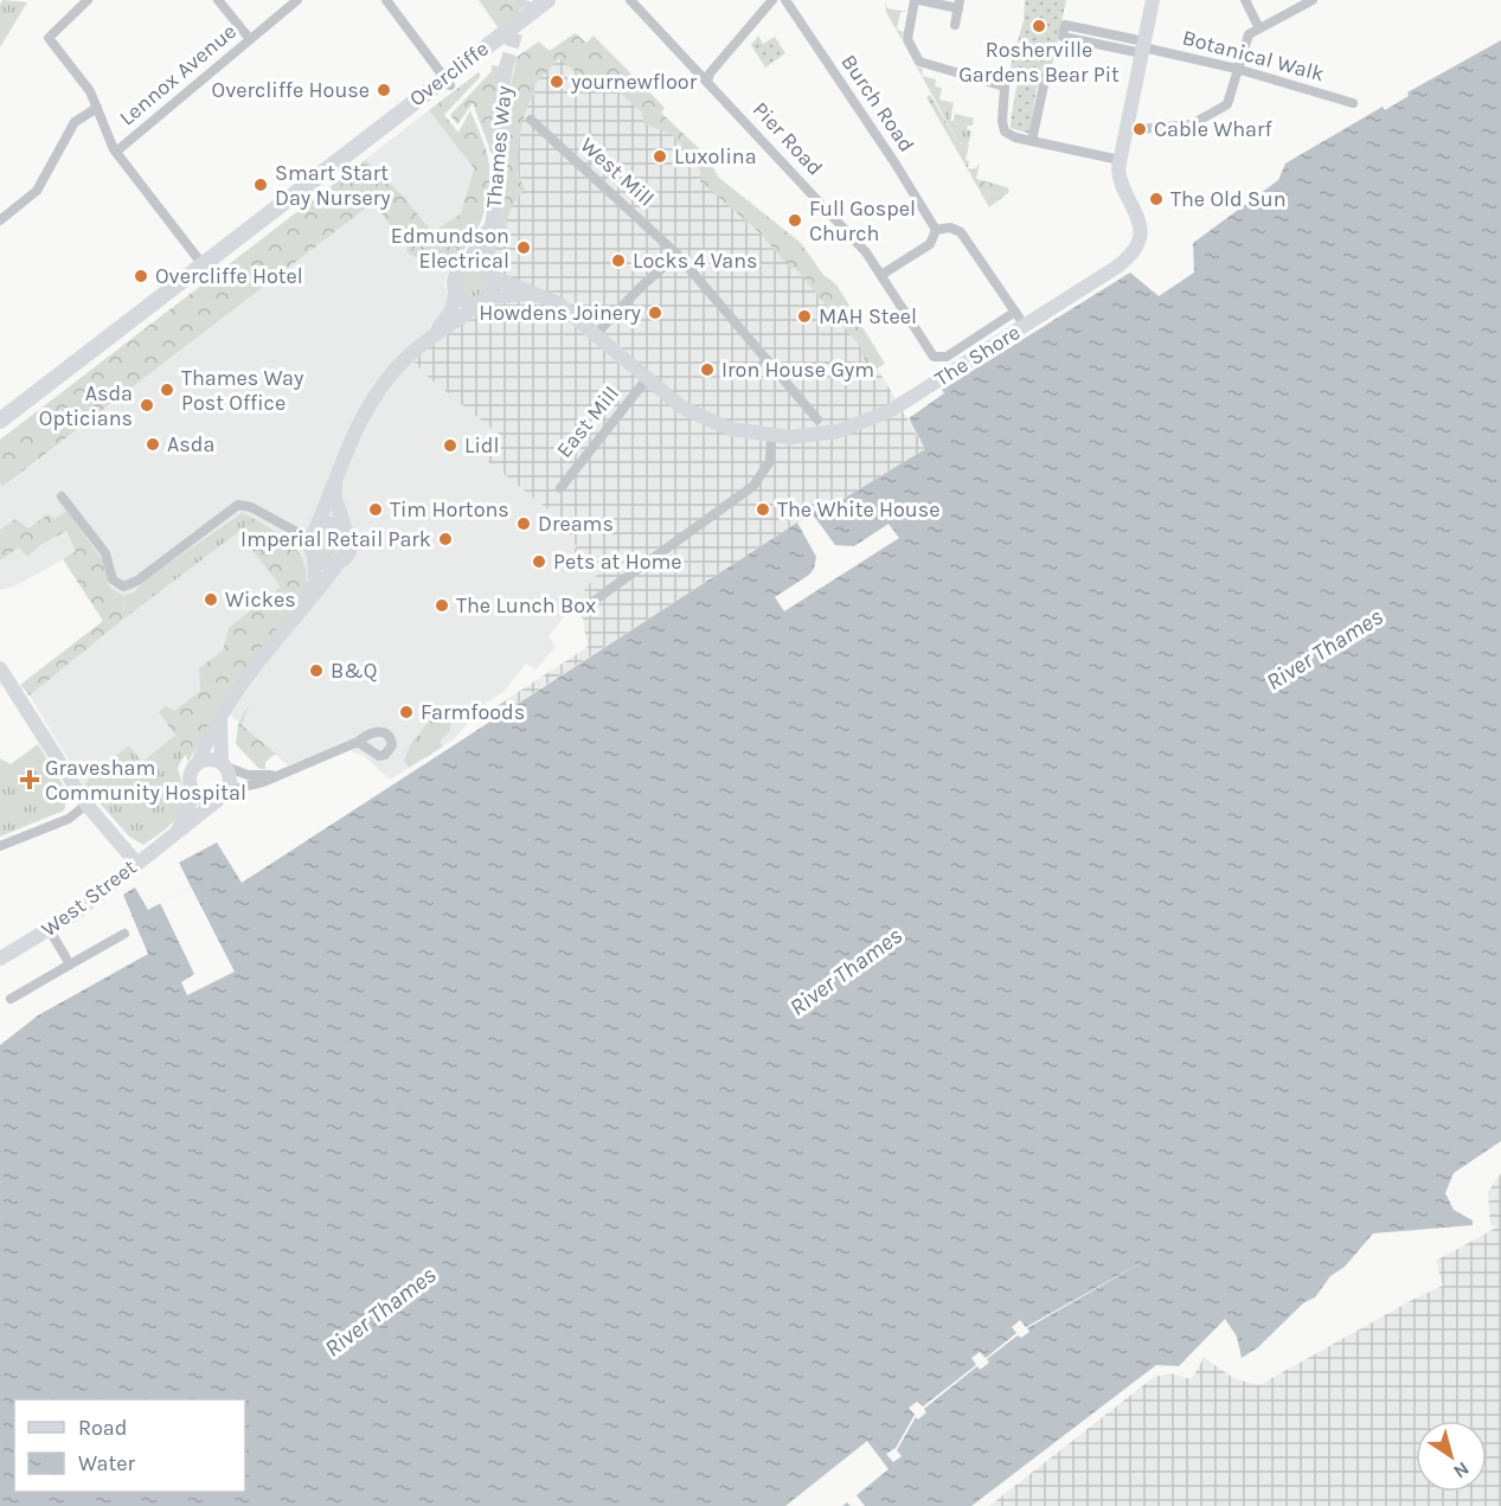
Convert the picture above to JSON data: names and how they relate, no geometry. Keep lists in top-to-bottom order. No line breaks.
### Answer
{"streets":{"main road":["Overcliffe"],"street":["Botanical Walk","Lennox Avenue","Burch Road","Pier Road","Thames Way","West Mill","The Shore","East Mill","West Street"]},"crossings":[["Thames Way","The Shore"],["The Shore","East Mill"]],"water":["River Thames"],"places":{"other":["Rosherville Gardens Bear Pit","yournewfloor","Overcliffe House","Cable Wharf","Luxolina","Smart Start Day Nursery","The Old Sun","Full Gospel Church","Edmundson Electrical","Locks 4 Vans","Overcliffe Hotel","Howdens Joinery","MAH Steel","Iron House Gym","Thames Way Post Office","Asda Opticians","Asda","Lidl","Tim Hortons","The White House","Dreams","Imperial Retail Park","Pets at Home","Wickes","The Lunch Box","B&Q","Farmfoods"],"health":["Gravesham Community Hospital"]},"legend":["Road","Water"],"north":"bottom right"}
